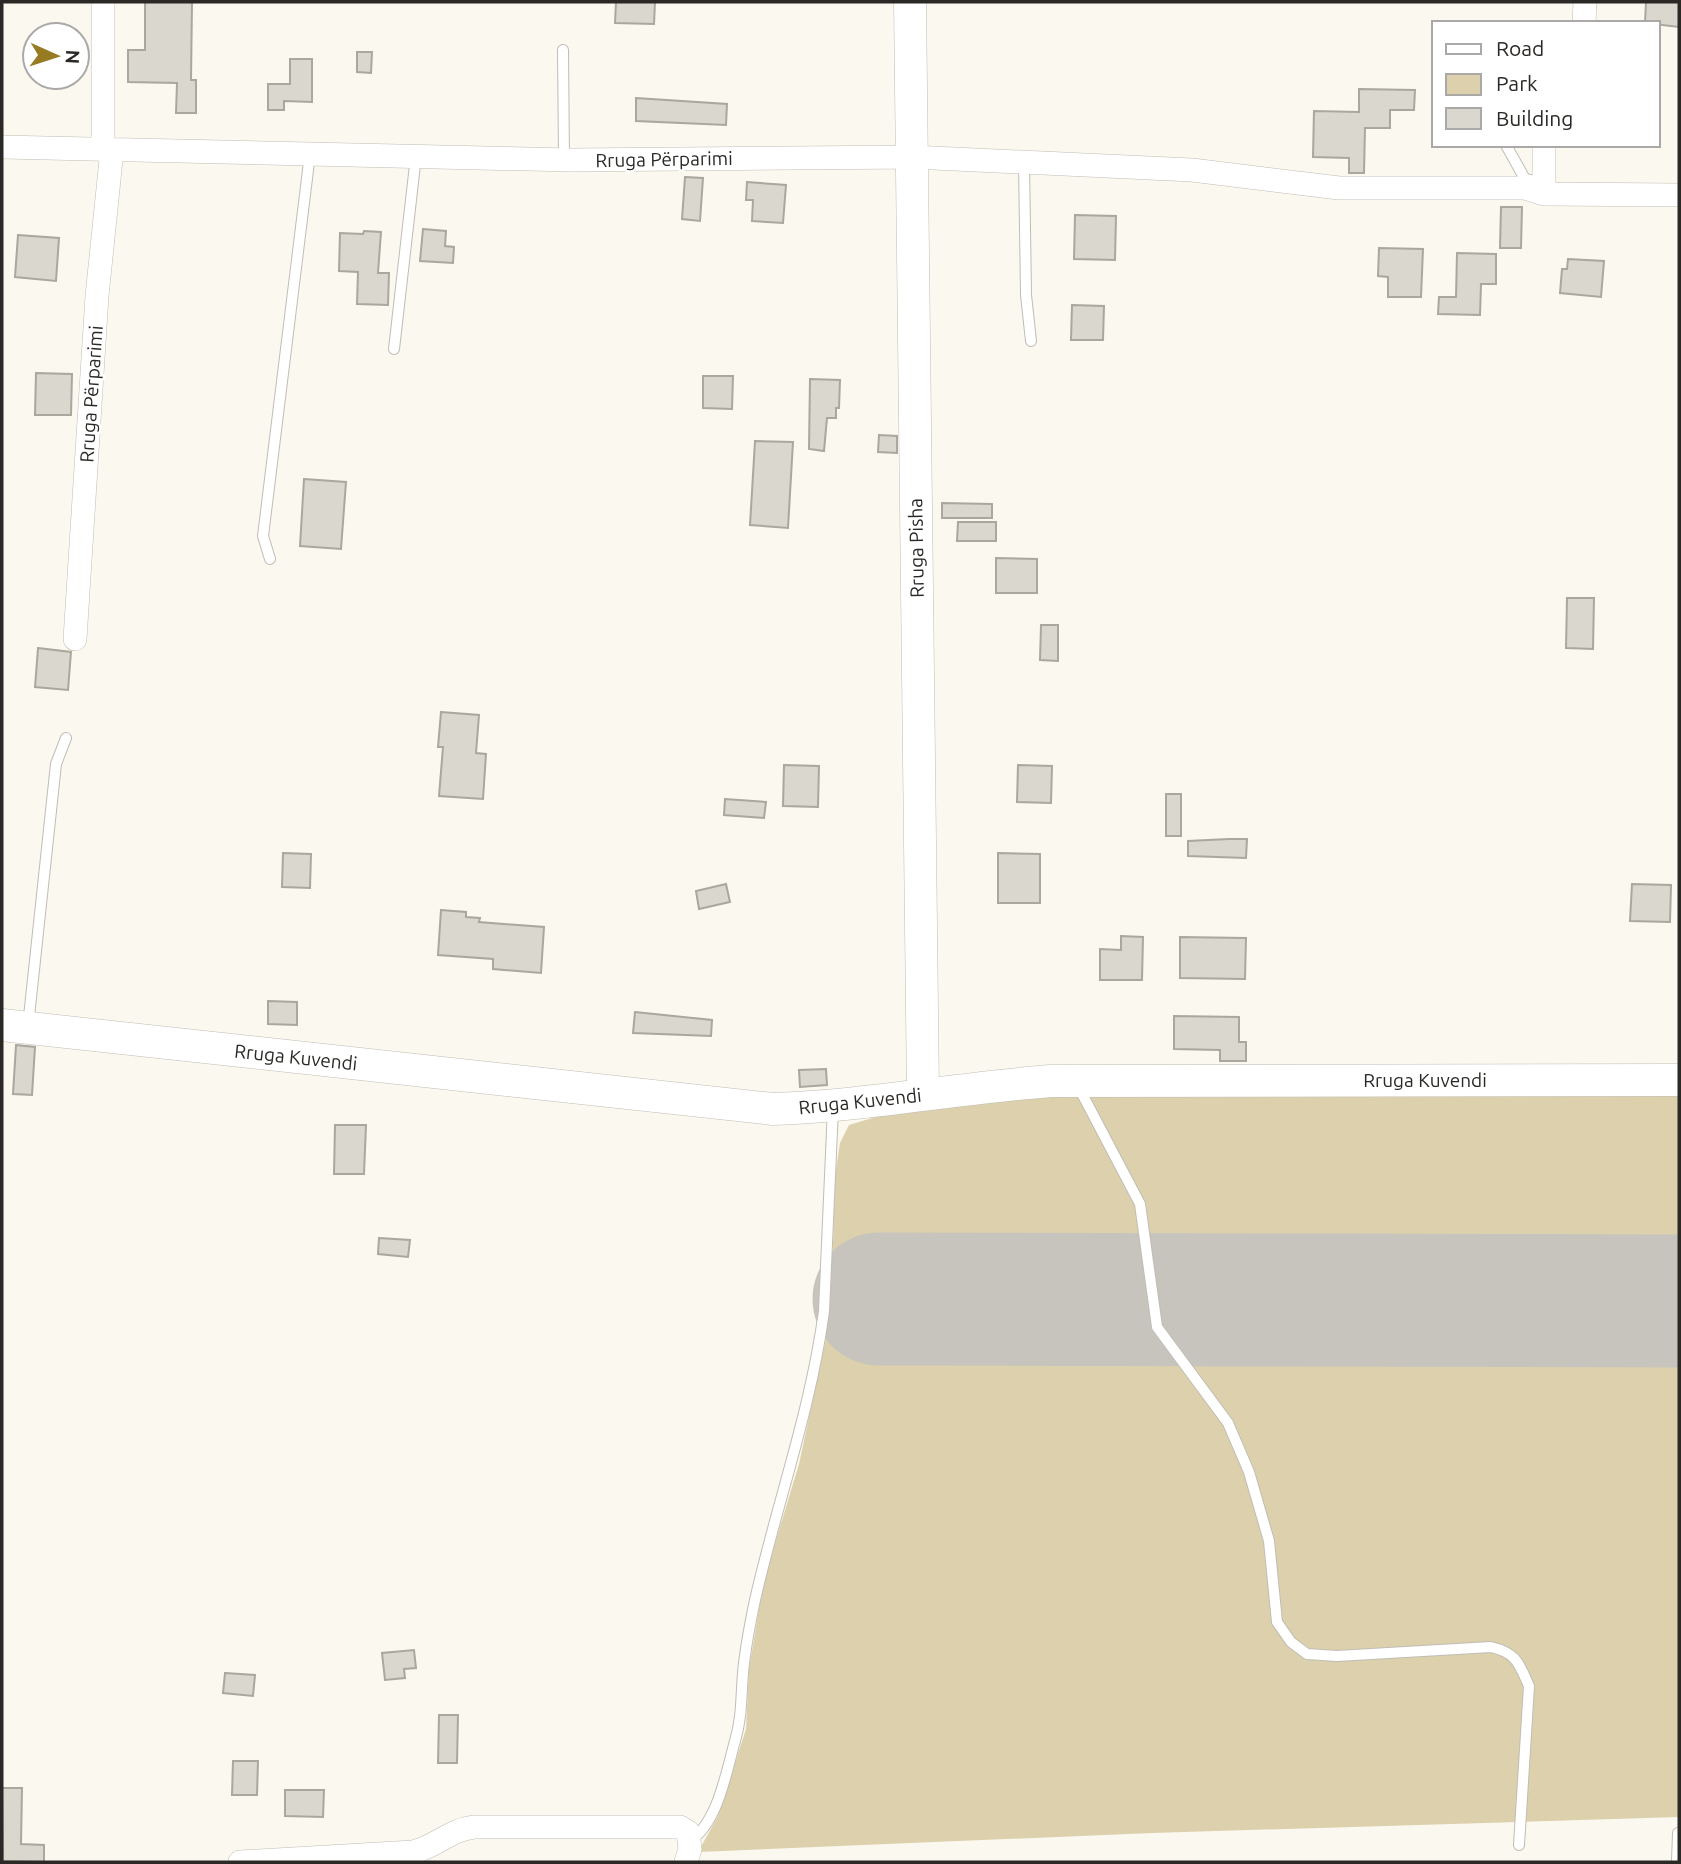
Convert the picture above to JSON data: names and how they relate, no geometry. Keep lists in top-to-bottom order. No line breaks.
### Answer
{"streets":{"street":["Rruga Përparimi","Rruga Pisha","Rruga Kuvendi"]},"crossings":[["Rruga Përparimi","Rruga Pisha"],["Rruga Pisha","Rruga Kuvendi"]],"legend":["Road","Park","Building"],"north":"right"}
